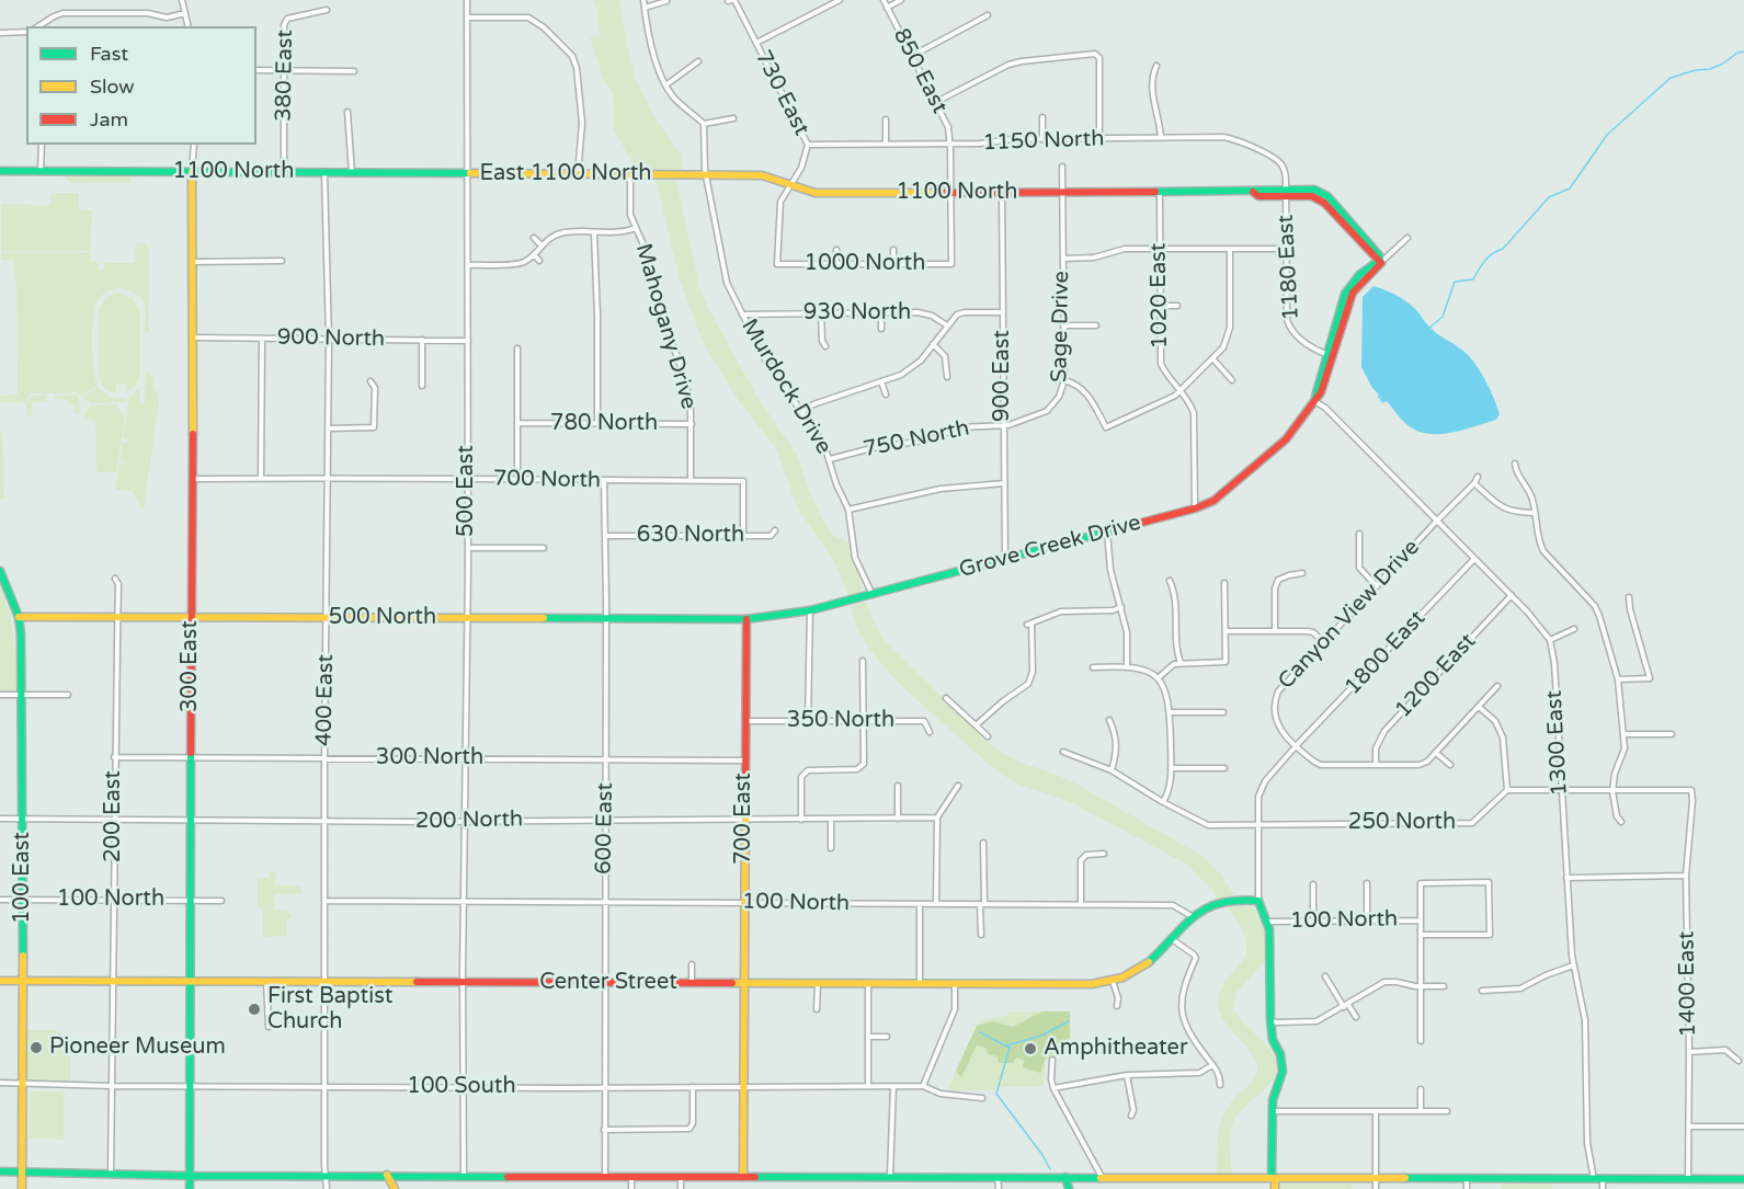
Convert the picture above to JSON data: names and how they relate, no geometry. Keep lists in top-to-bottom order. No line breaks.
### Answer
{"streets":{"street":["850 East","380 East","730 East","1150 North","1100 North","East 1100 North","1000 North","1180 East","1020 East","930 North","Mahogany Drive","Sage Drive","900 North","900 East","Murdock Drive","780 North","750 North","700 North","500 East","630 North","Grove Creek Drive","Canyon View Drive","500 North","1800 East","300 East","1200 East","400 East","350 North","1300 East","300 North","200 East","700 East","200 North","250 North","600 East","100 East","100 North","Center Street","1400 East","100 South"]},"crossings":[["850 East","1150 North"],["850 East","1100 North"],["850 East","1000 North"],["380 East","1100 North"],["730 East","1150 North"],["730 East","1100 North"],["730 East","1000 North"],["1150 North","1180 East"],["1100 North","East 1100 North"],["1100 North","1180 East"],["1100 North","1020 East"],["1100 North","Sage Drive"],["1100 North","900 East"],["1100 North","Murdock Drive"],["1100 North","500 East"],["1100 North","Grove Creek Drive"],["1100 North","300 East"],["1100 North","400 East"],["East 1100 North","Mahogany Drive"],["East 1100 North","500 East"],["1180 East","Grove Creek Drive"],["1020 East","Grove Creek Drive"],["930 North","Murdock Drive"],["Mahogany Drive","780 North"],["Mahogany Drive","700 North"],["Sage Drive","900 East"],["Sage Drive","750 North"],["900 North","500 East"],["900 North","300 East"],["900 North","400 East"],["900 East","750 North"],["900 East","Grove Creek Drive"],["Murdock Drive","750 North"],["Murdock Drive","Grove Creek Drive"],["700 North","500 East"],["700 North","630 North"],["700 North","300 East"],["700 North","400 East"],["700 North","600 East"],["500 East","500 North"],["500 East","300 North"],["500 East","200 North"],["500 East","100 North"],["500 East","Center Street"],["500 East","100 South"],["630 North","600 East"],["Grove Creek Drive","500 North"],["Grove Creek Drive","1300 East"],["Grove Creek Drive","700 East"],["Canyon View Drive","1800 East"],["Canyon View Drive","1300 East"],["500 North","300 East"],["500 North","400 East"],["500 North","200 East"],["500 North","700 East"],["500 North","600 East"],["500 North","100 East"],["1800 East","1300 East"],["1800 East","250 North"],["300 East","300 North"],["300 East","200 North"],["300 East","100 North"],["300 East","Center Street"],["300 East","100 South"],["1200 East","1300 East"],["400 East","300 North"],["400 East","200 North"],["400 East","100 North"],["400 East","Center Street"],["400 East","100 South"],["350 North","700 East"],["300 North","200 East"],["300 North","700 East"],["300 North","600 East"],["200 East","200 North"],["200 East","100 North"],["200 East","Center Street"],["200 East","100 South"],["700 East","200 North"],["700 East","100 North"],["700 East","Center Street"],["700 East","100 South"],["200 North","600 East"],["200 North","100 East"],["600 East","100 North"],["600 East","Center Street"],["600 East","100 South"],["100 East","100 North"],["100 East","Center Street"],["100 East","100 South"],["100 North","Center Street"]],"places":["First Baptist Church","Pioneer Museum","Amphitheater"],"legend":["Fast","Slow","Jam"]}
